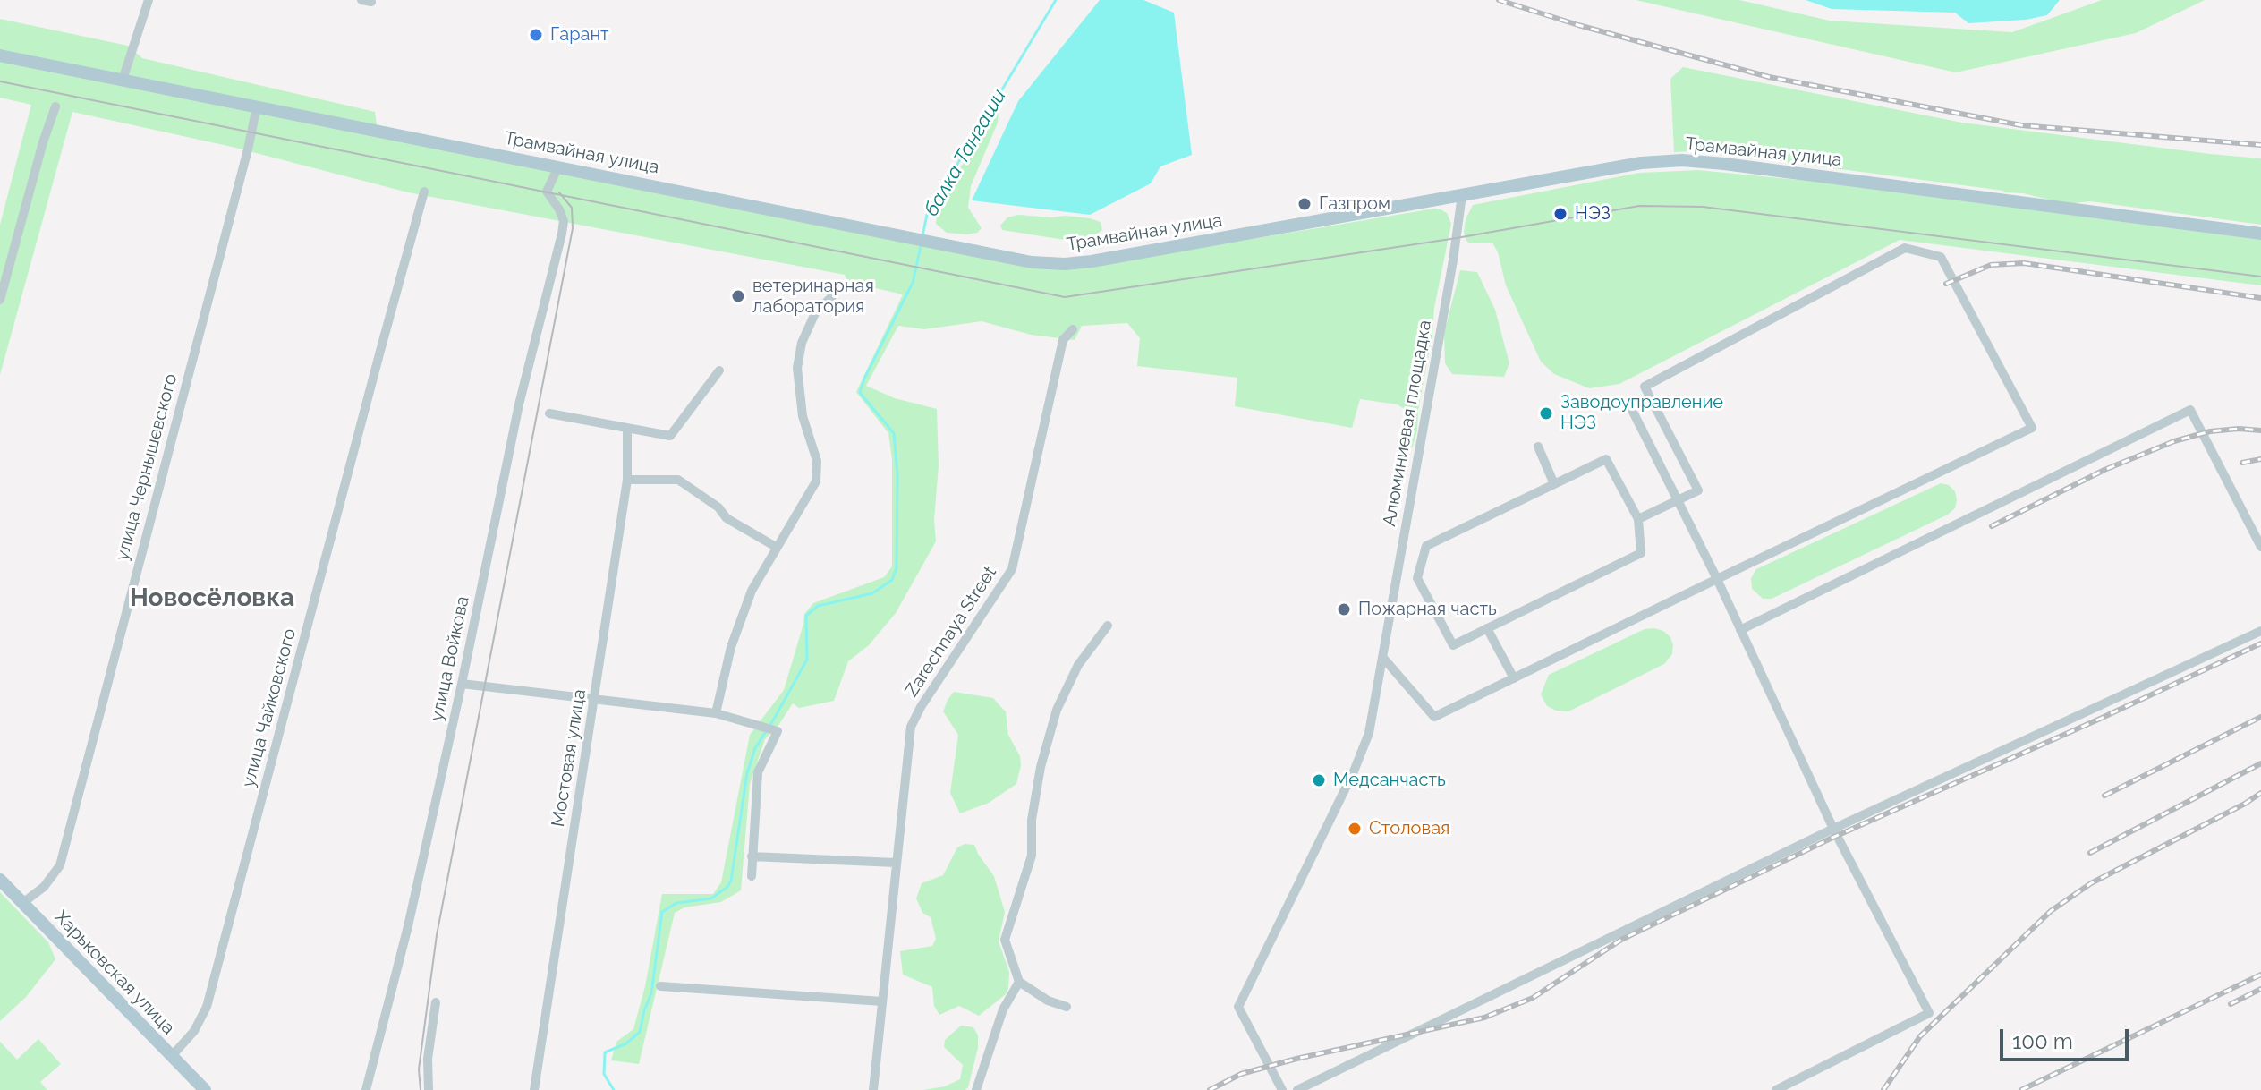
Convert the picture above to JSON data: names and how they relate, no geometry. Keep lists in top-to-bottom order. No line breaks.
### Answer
{"streets":{"main road":["Трамвайная улица","Харьковская улица"],"street":["Алюминиевая площадка","улица Чернышевского","Zarechnaya Street","улица Войкова","улица Чайковского","Мостовая улица"]},"crossings":[["Трамвайная улица","Алюминиевая площадка"],["Трамвайная улица","улица Чернышевского"],["Трамвайная улица","улица Войкова"],["улица Чернышевского","Харьковская улица"],["улица Чайковского","Харьковская улица"]],"districts":["Новосёловка"],"water":["балка Тангаши"],"places":["Гарант","Газпром","НЭЗ","ветеринарная лаборатория","Заводоуправление НЭЗ","Пожарная часть","Медсанчасть","Столовая"],"scale_bar":"100 m"}
